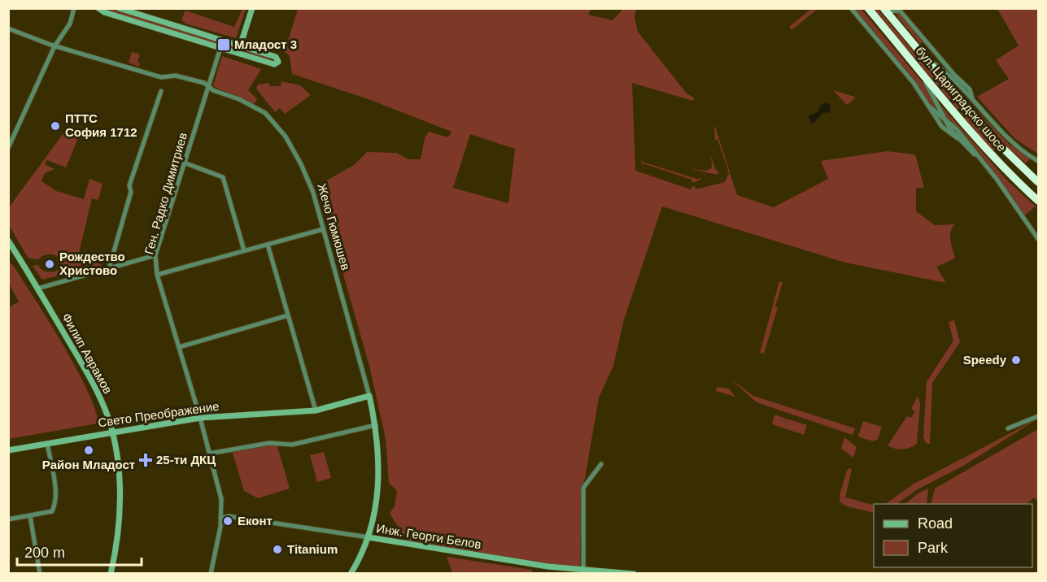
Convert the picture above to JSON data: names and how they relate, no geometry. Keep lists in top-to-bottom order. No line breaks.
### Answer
{"streets":{"highway":["бул. Цариградско шосе"],"street":["Ген. Радко Димитриев","Жечо Гюмюшев","Филип Аврамов","Свето Преображение","Инж. Георги Белов"]},"crossings":[["Ген. Радко Димитриев","Жечо Гюмюшев"],["Ген. Радко Димитриев","Свето Преображение"],["Ген. Радко Димитриев","Инж. Георги Белов"],["Жечо Гюмюшев","Свето Преображение"],["Жечо Гюмюшев","Инж. Георги Белов"],["Филип Аврамов","Свето Преображение"]],"places":{"transit":["Младост 3"],"other":["ПТТС София 1712","Рождество Христово","Speedy","Район Младост","Еконт","Titanium"],"health":["25-ти ДКЦ"]},"legend":["Road","Park"],"scale_bar":"200 m"}
